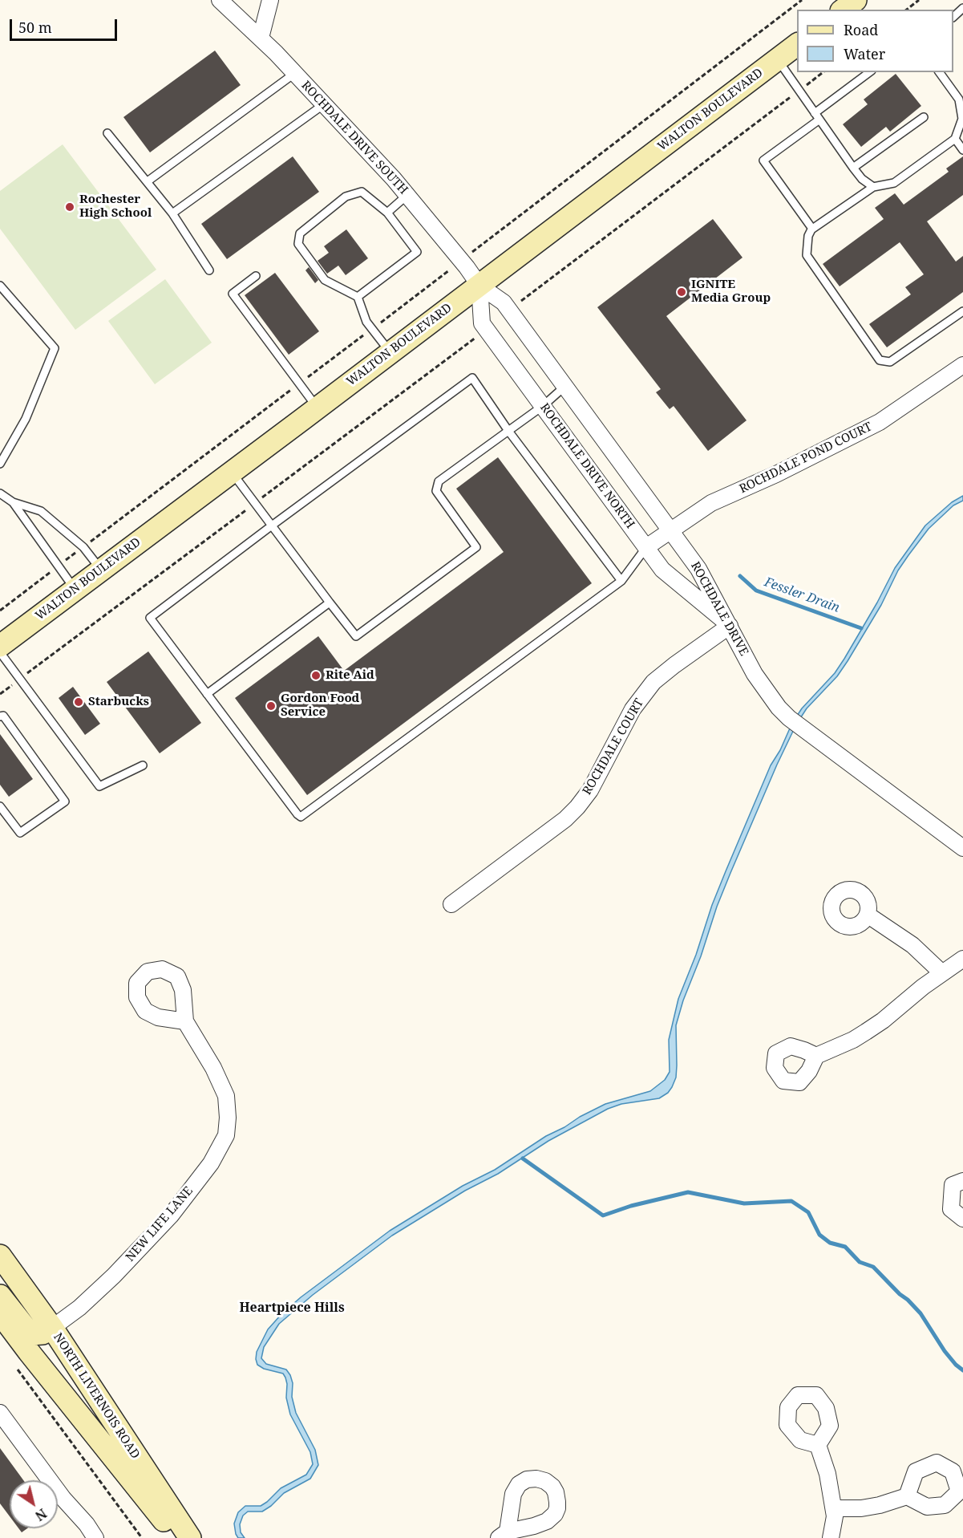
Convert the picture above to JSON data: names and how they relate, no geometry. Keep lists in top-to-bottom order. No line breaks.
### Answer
{"streets":{"main road":["WALTON BOULEVARD","NORTH LIVERNOIS ROAD"],"street":["ROCHDALE DRIVE SOUTH","ROCHDALE POND COURT","ROCHDALE DRIVE NORTH","ROCHDALE DRIVE","ROCHDALE COURT","NEW LIFE LANE"]},"crossings":[["WALTON BOULEVARD","ROCHDALE DRIVE SOUTH"],["WALTON BOULEVARD","ROCHDALE DRIVE NORTH"],["WALTON BOULEVARD","ROCHDALE DRIVE"],["ROCHDALE DRIVE SOUTH","ROCHDALE DRIVE NORTH"],["ROCHDALE DRIVE SOUTH","ROCHDALE DRIVE"],["ROCHDALE POND COURT","ROCHDALE DRIVE NORTH"],["ROCHDALE POND COURT","ROCHDALE DRIVE"],["ROCHDALE DRIVE NORTH","ROCHDALE DRIVE"],["ROCHDALE DRIVE NORTH","ROCHDALE COURT"],["ROCHDALE DRIVE","ROCHDALE COURT"],["NEW LIFE LANE","NORTH LIVERNOIS ROAD"]],"districts":["Heartpiece Hills"],"water":["Fessler Drain"],"places":["Rochester High School","IGNITE Media Group","Rite Aid","Starbucks","Gordon Food Service"],"legend":["Road","Water"],"scale_bar":"50 m","north":"bottom right"}
